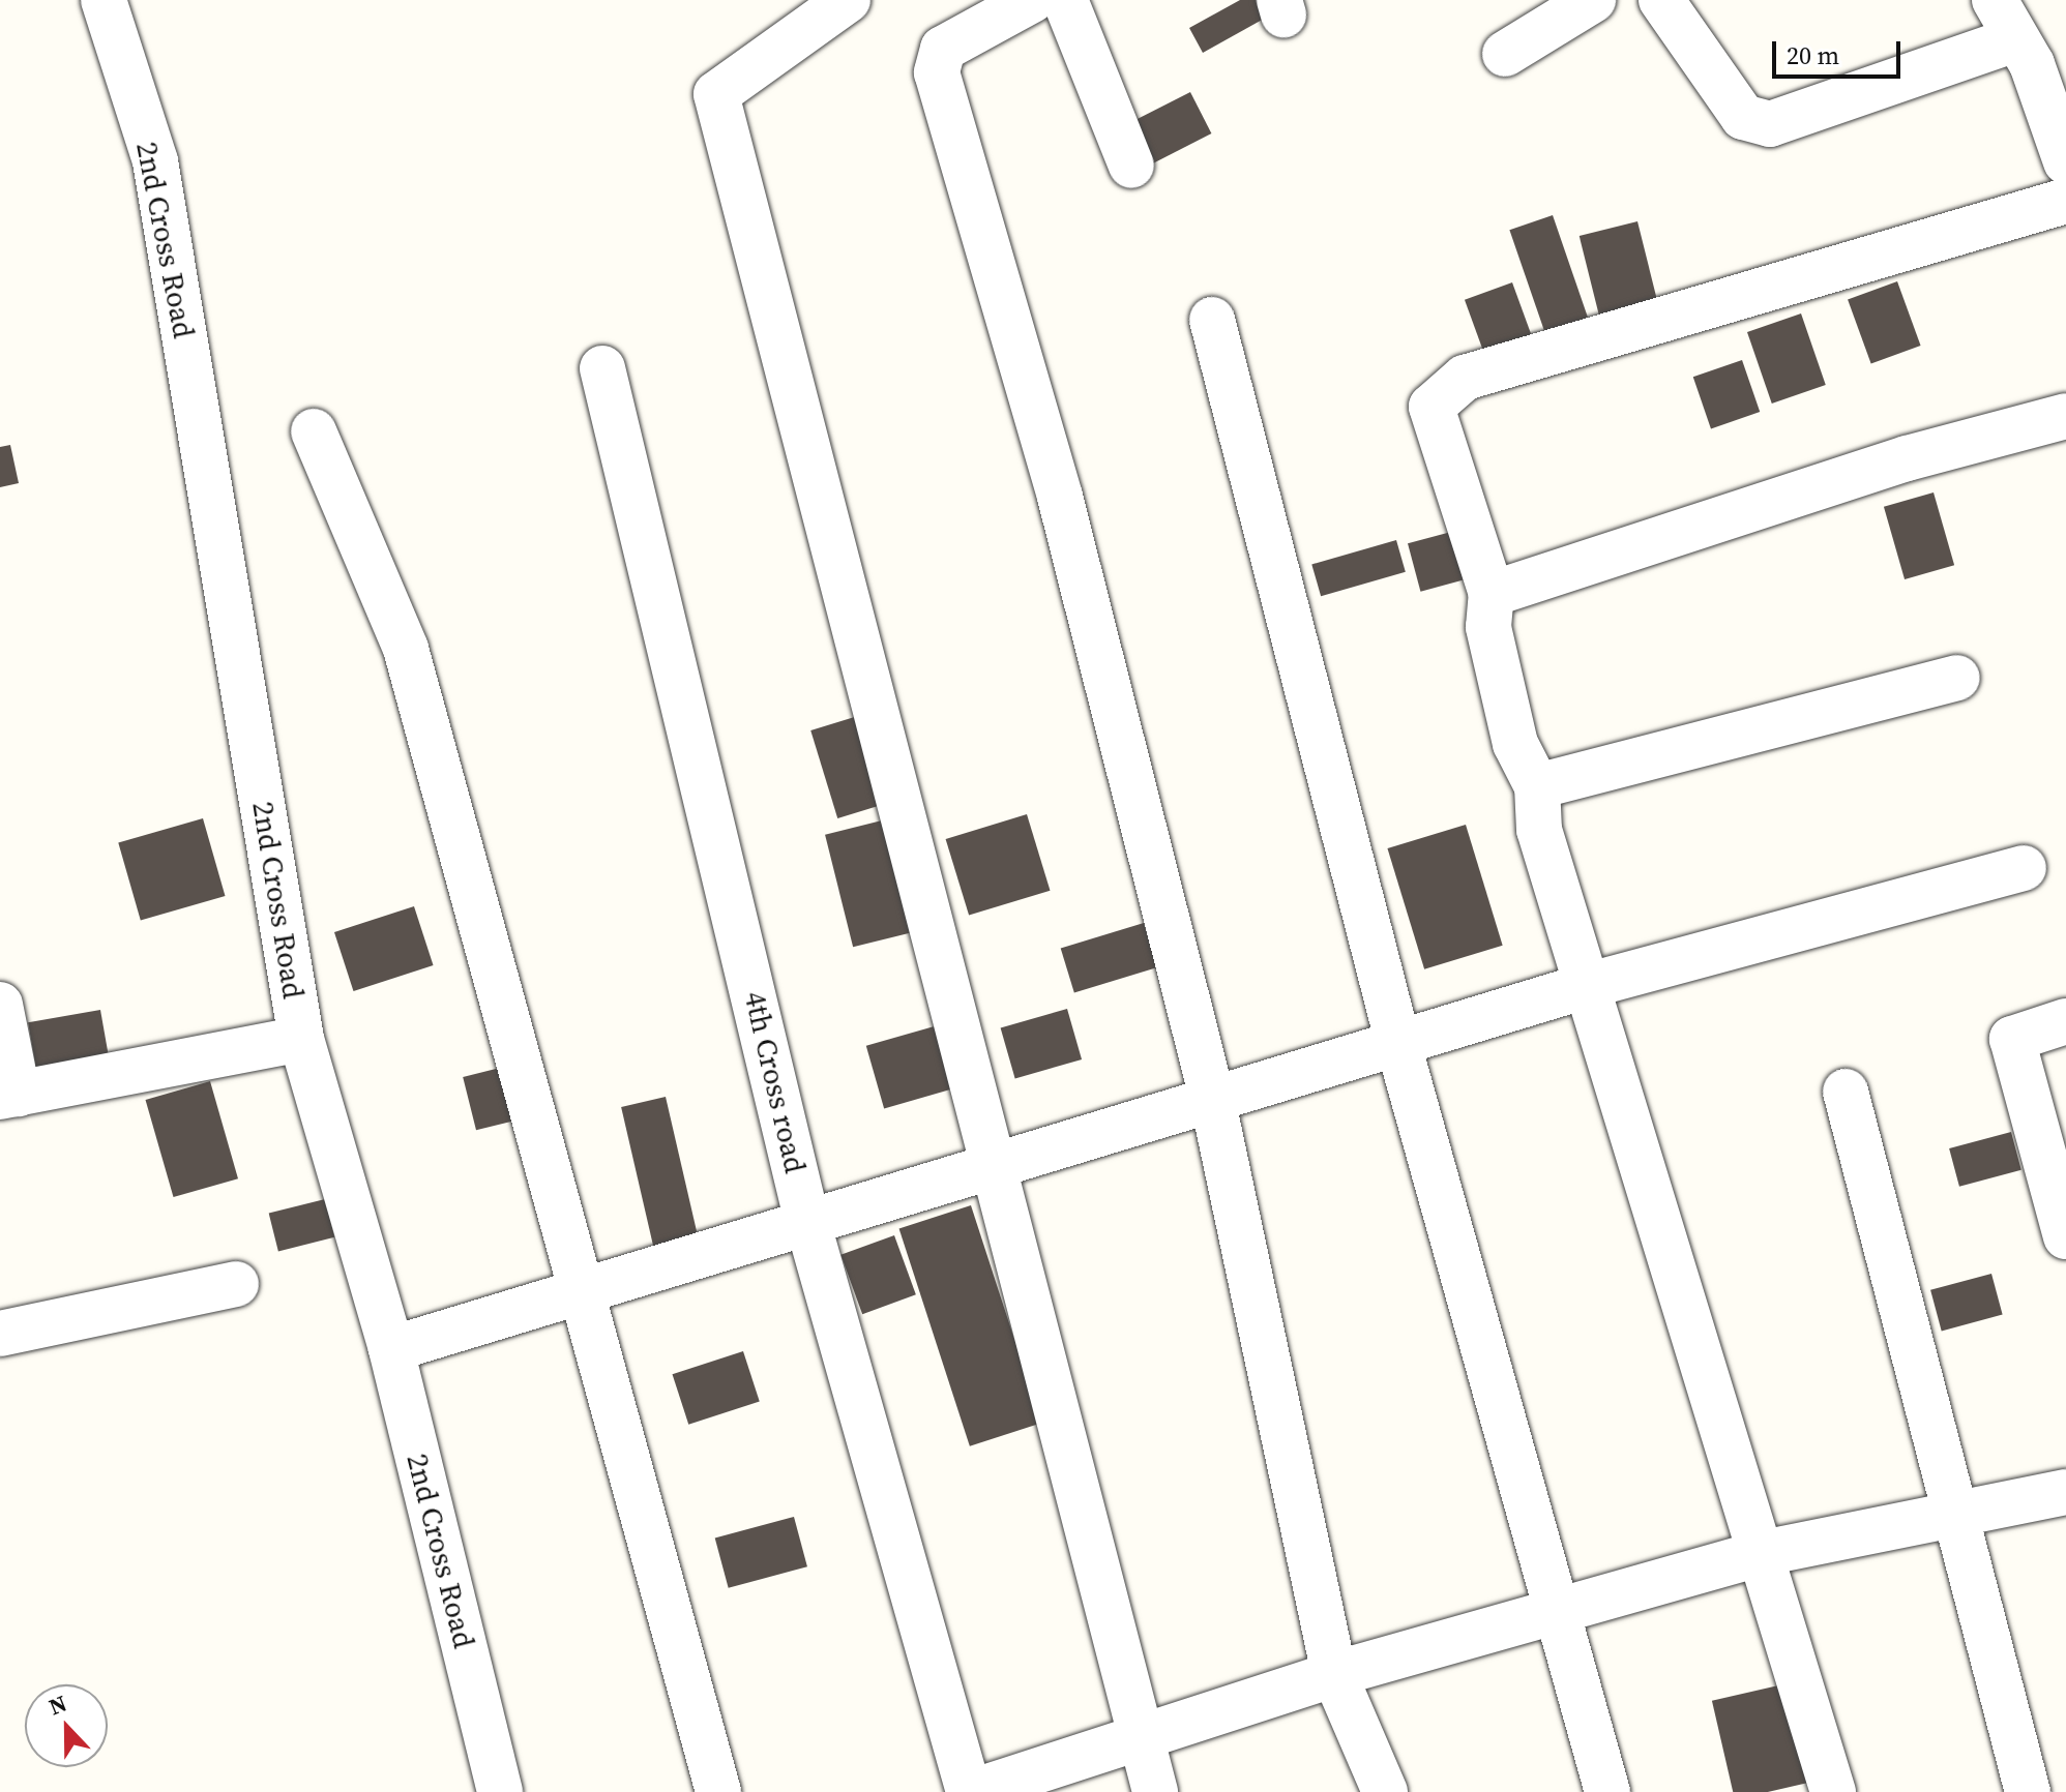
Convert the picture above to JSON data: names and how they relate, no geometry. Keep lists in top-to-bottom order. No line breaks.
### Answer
{"streets":{"street":["2nd Cross Road","4th Cross road"]},"scale_bar":"20 m","north":"top"}
